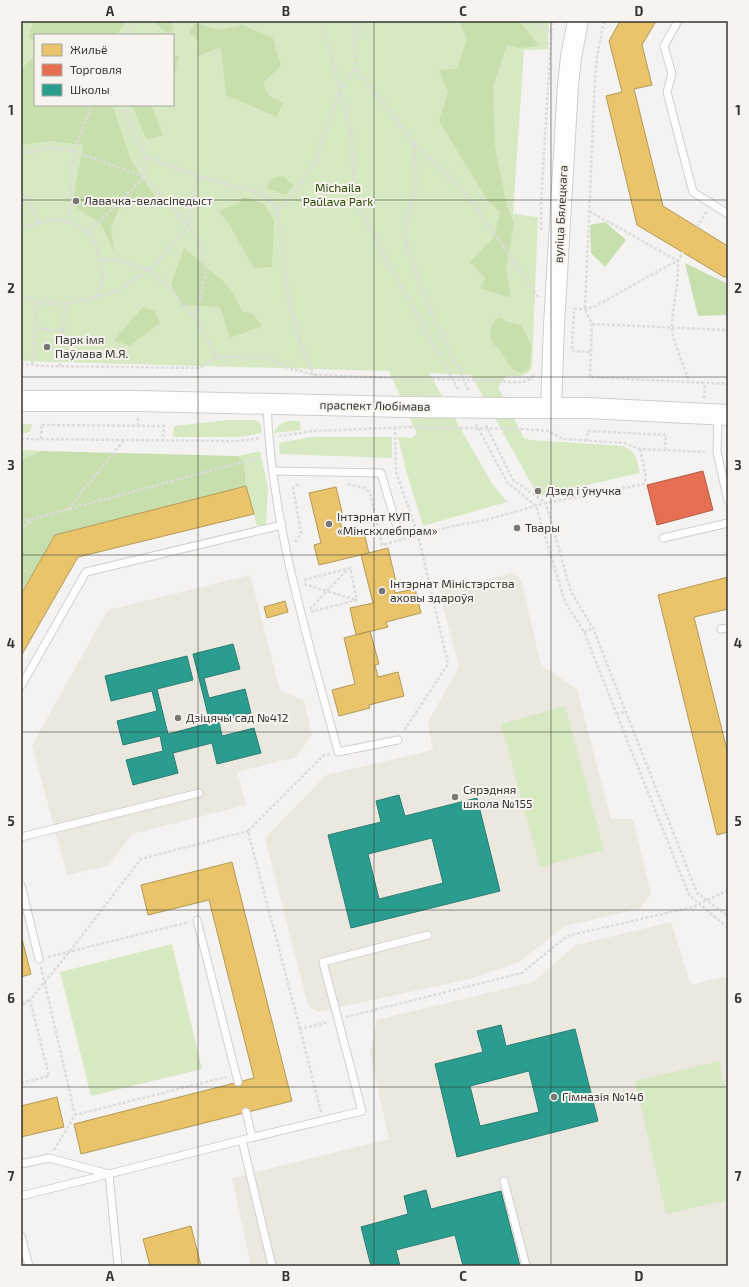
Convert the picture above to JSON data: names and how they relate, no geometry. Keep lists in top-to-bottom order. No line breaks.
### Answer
{"streets":{"main road":["вуліца Бялецкага","праспект Любімава"]},"crossings":[["вуліца Бялецкага","праспект Любімава"]],"parks":["Michaila Paŭlava Park"],"places":["Лавачка-веласіпедыст","Парк імя Паўлава М.Я.","Дзед і ўнучка","Інтэрнат КУП «Мінскхлебпрам»","Твары","Інтэрнат Міністэрства аховы здароўя","Дзіцячы сад №412","Сярэдняя школа №155","Гімназія №146"],"legend":["Жильё","Торговля","Школы"],"grid":{"columns":["A","B","C","D"],"rows":["1","2","3","4","5","6","7"]}}
